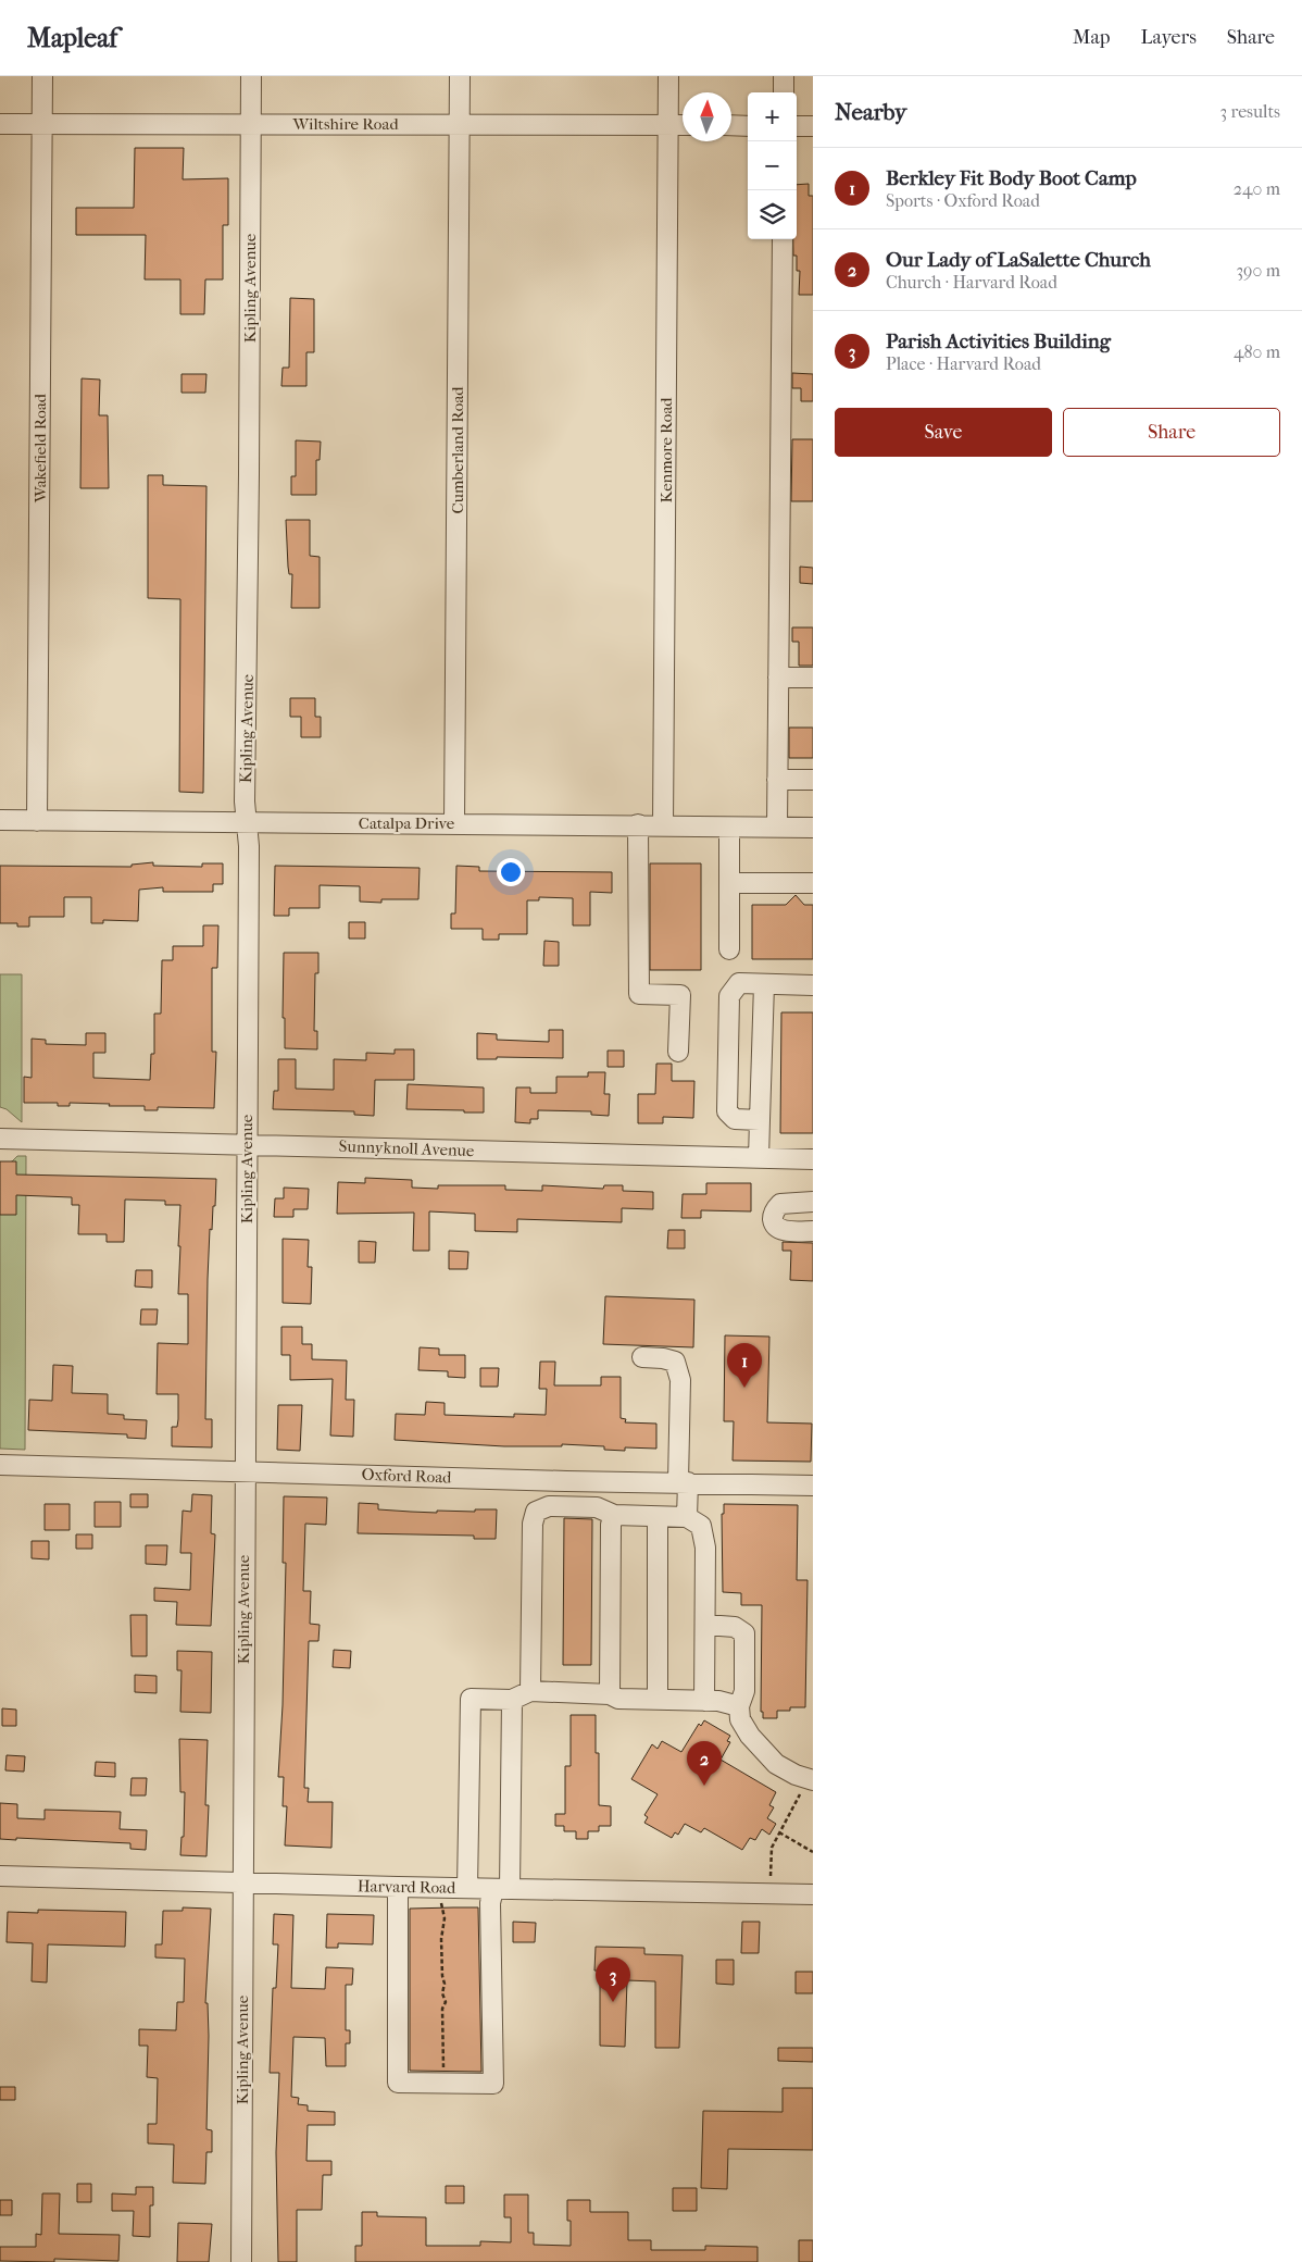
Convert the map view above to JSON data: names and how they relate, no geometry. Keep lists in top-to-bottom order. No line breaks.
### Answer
{"streets":{"street":["Wiltshire Road","Kipling Avenue","Wakefield Road","Cumberland Road","Kenmore Road","Catalpa Drive","Sunnyknoll Avenue","Oxford Road","Harvard Road"]},"crossings":[["Wiltshire Road","Kipling Avenue"],["Wiltshire Road","Wakefield Road"],["Wiltshire Road","Cumberland Road"],["Wiltshire Road","Kenmore Road"],["Kipling Avenue","Catalpa Drive"],["Kipling Avenue","Sunnyknoll Avenue"],["Kipling Avenue","Oxford Road"],["Kipling Avenue","Harvard Road"],["Wakefield Road","Catalpa Drive"],["Cumberland Road","Catalpa Drive"],["Kenmore Road","Catalpa Drive"]],"north":"top","page":{"header":"Mapleaf","nav":["Map","Layers","Share"],"heading":["Nearby","3 results"],"map_buttons":["+","−"],"list":[{"mark":"1","name":"Berkley Fit Body Boot Camp","note":"Sports · Oxford Road","value":"240 m"},{"mark":"2","name":"Our Lady of LaSalette Church","note":"Church · Harvard Road","value":"390 m"},{"mark":"3","name":"Parish Activities Building","note":"Place · Harvard Road","value":"480 m"}],"buttons":["Save","Share"],"pins":["1","2","3"]}}
